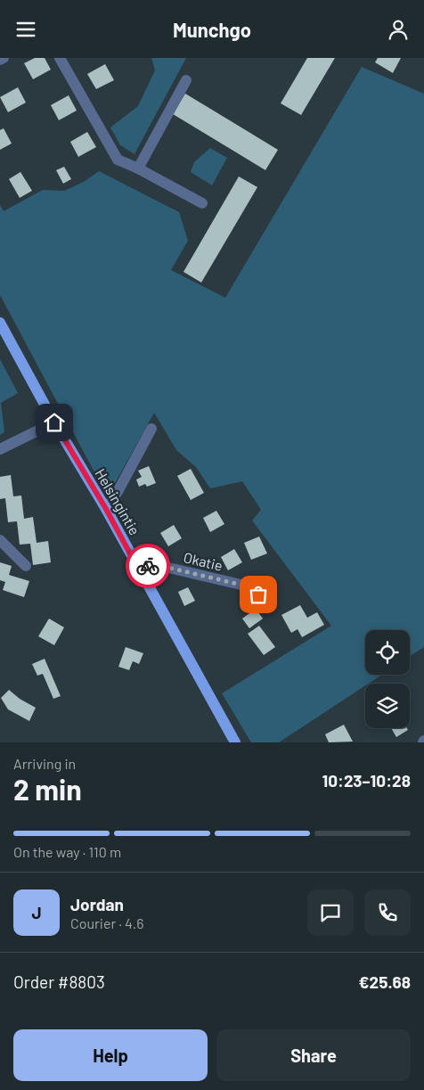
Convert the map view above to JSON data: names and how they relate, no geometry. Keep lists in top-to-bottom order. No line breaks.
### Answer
{"streets":{"main road":["Helsingintie"],"street":["Okatie"]},"crossings":[["Helsingintie","Okatie"]],"page":{"header":"Munchgo","heading":["2 min","Arriving in","10:23–10:28"],"panel":["Jordan","Courier · 4.6","Order #8803","€25.68"],"bar":"On the way · 110 m","round":"J","buttons":["Help","Share"]}}
